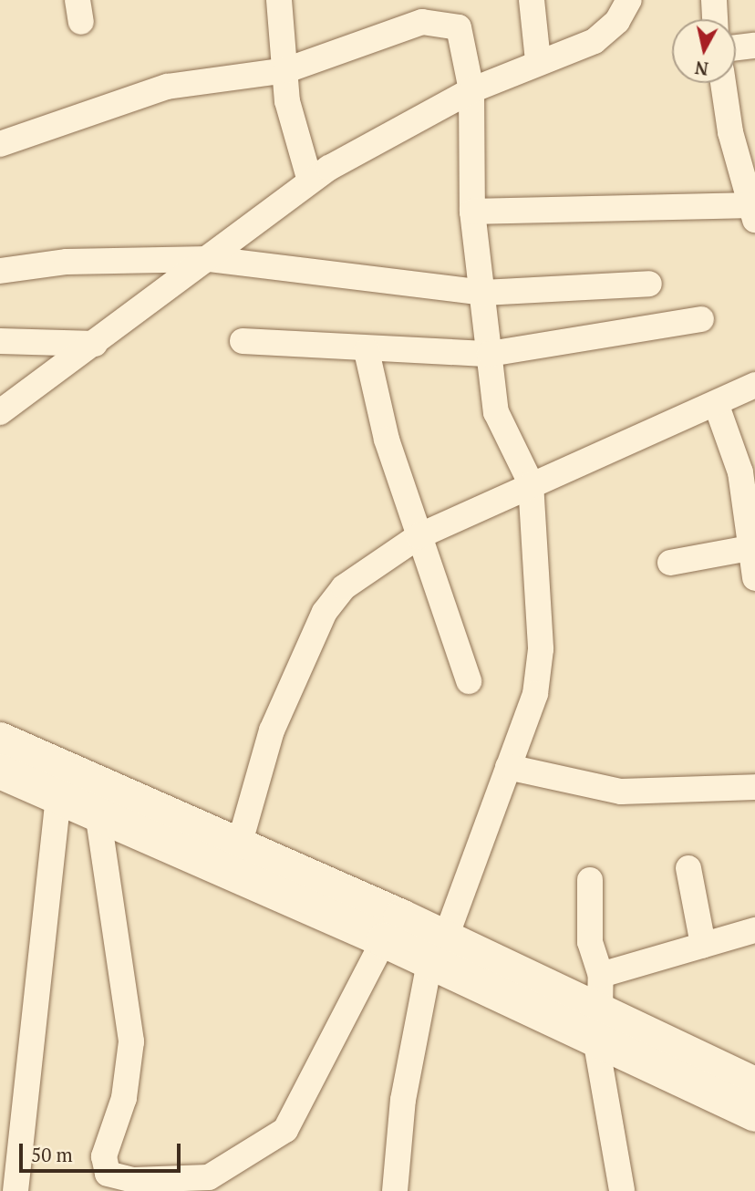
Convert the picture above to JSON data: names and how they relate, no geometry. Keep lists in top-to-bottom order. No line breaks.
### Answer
{"scale_bar":"50 m","north":"bottom"}
